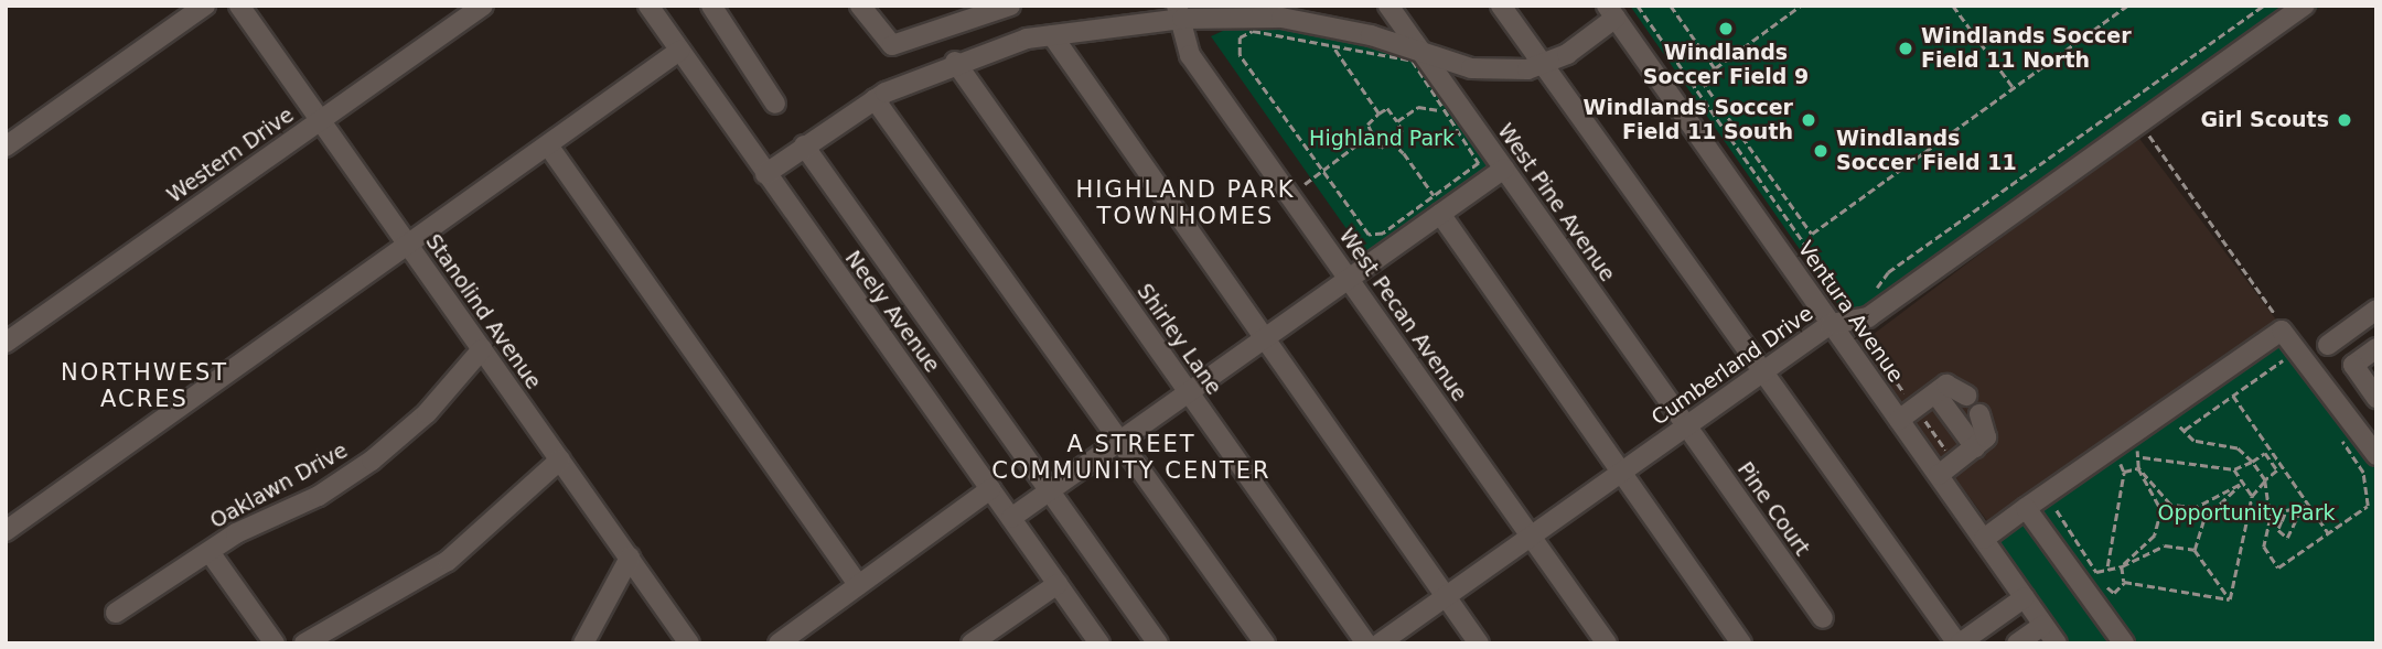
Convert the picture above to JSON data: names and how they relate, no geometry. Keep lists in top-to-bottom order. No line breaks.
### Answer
{"streets":{"street":["Western Drive","West Pine Avenue","Stanolind Avenue","Neely Avenue","Ventura Avenue","West Pecan Avenue","Shirley Lane","Cumberland Drive","Oaklawn Drive","Pine Court"]},"crossings":[["Western Drive","Stanolind Avenue"],["West Pine Avenue","Cumberland Drive"],["West Pine Avenue","Pine Court"],["Stanolind Avenue","Oaklawn Drive"],["Ventura Avenue","Cumberland Drive"],["West Pecan Avenue","Cumberland Drive"],["Cumberland Drive","Pine Court"]],"districts":["HIGHLAND PARK TOWNHOMES","NORTHWEST ACRES","A STREET COMMUNITY CENTER"],"parks":["Highland Park","Opportunity Park"],"places":["Windlands Soccer Field 9","Windlands Soccer Field 11 North","Windlands Soccer Field 11 South","Girl Scouts","Windlands Soccer Field 11"]}
